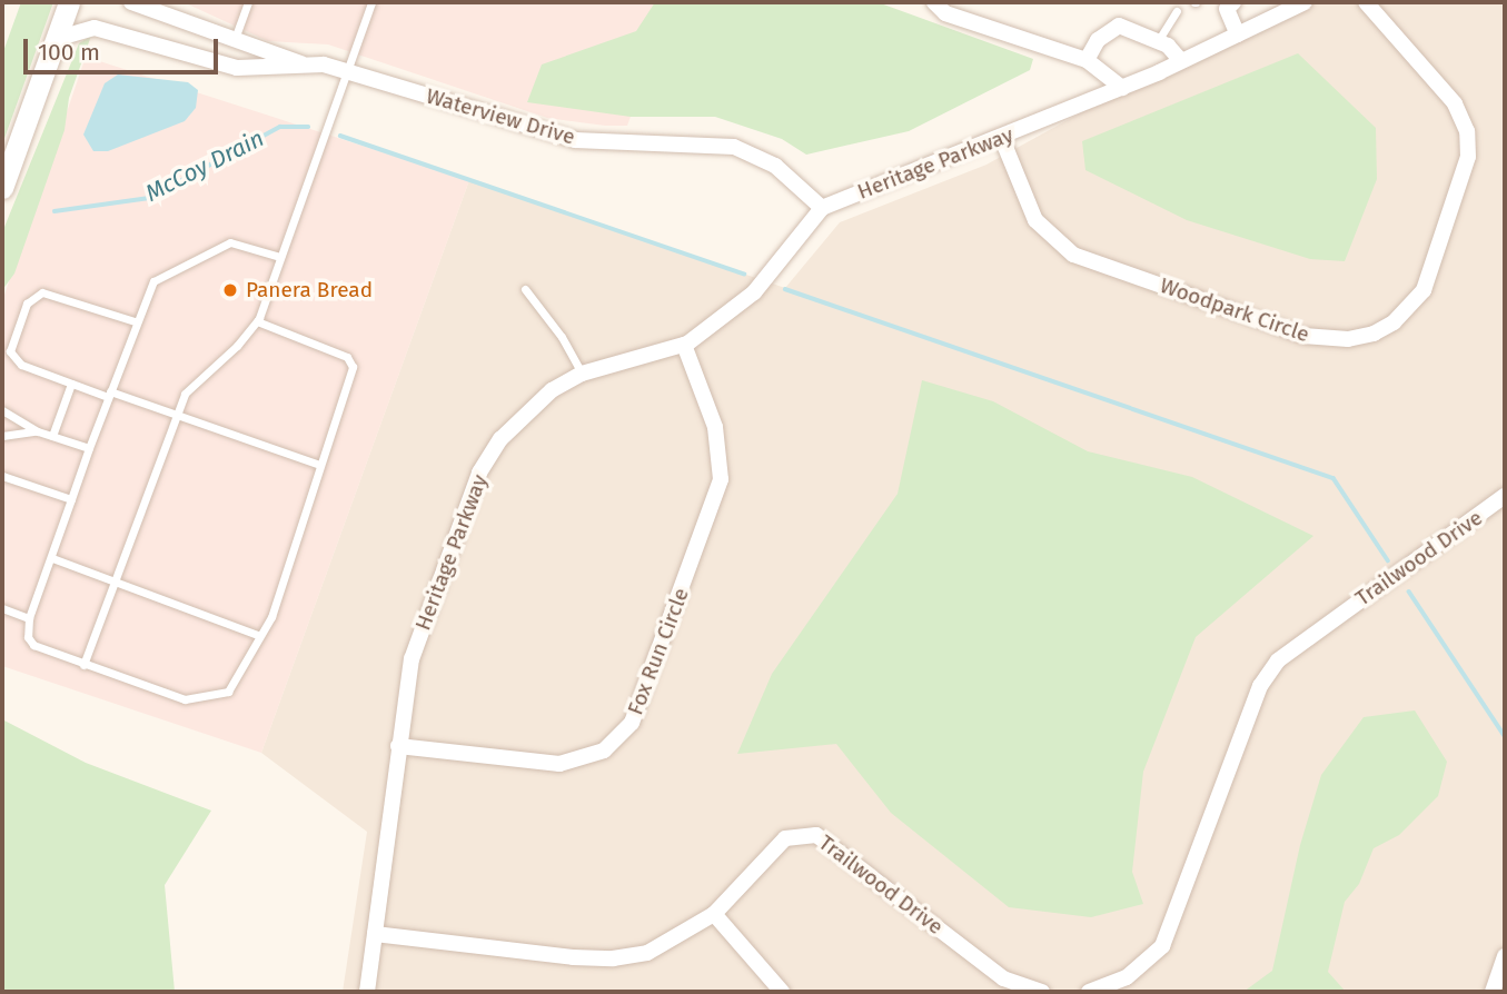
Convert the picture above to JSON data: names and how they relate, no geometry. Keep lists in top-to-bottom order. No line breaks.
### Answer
{"streets":{"street":["Waterview Drive","Heritage Parkway","Woodpark Circle","Trailwood Drive","Fox Run Circle"]},"crossings":[["Waterview Drive","Heritage Parkway"],["Heritage Parkway","Woodpark Circle"],["Heritage Parkway","Trailwood Drive"],["Heritage Parkway","Fox Run Circle"]],"water":["McCoy Drain"],"places":["Panera Bread"],"scale_bar":"100 m"}
